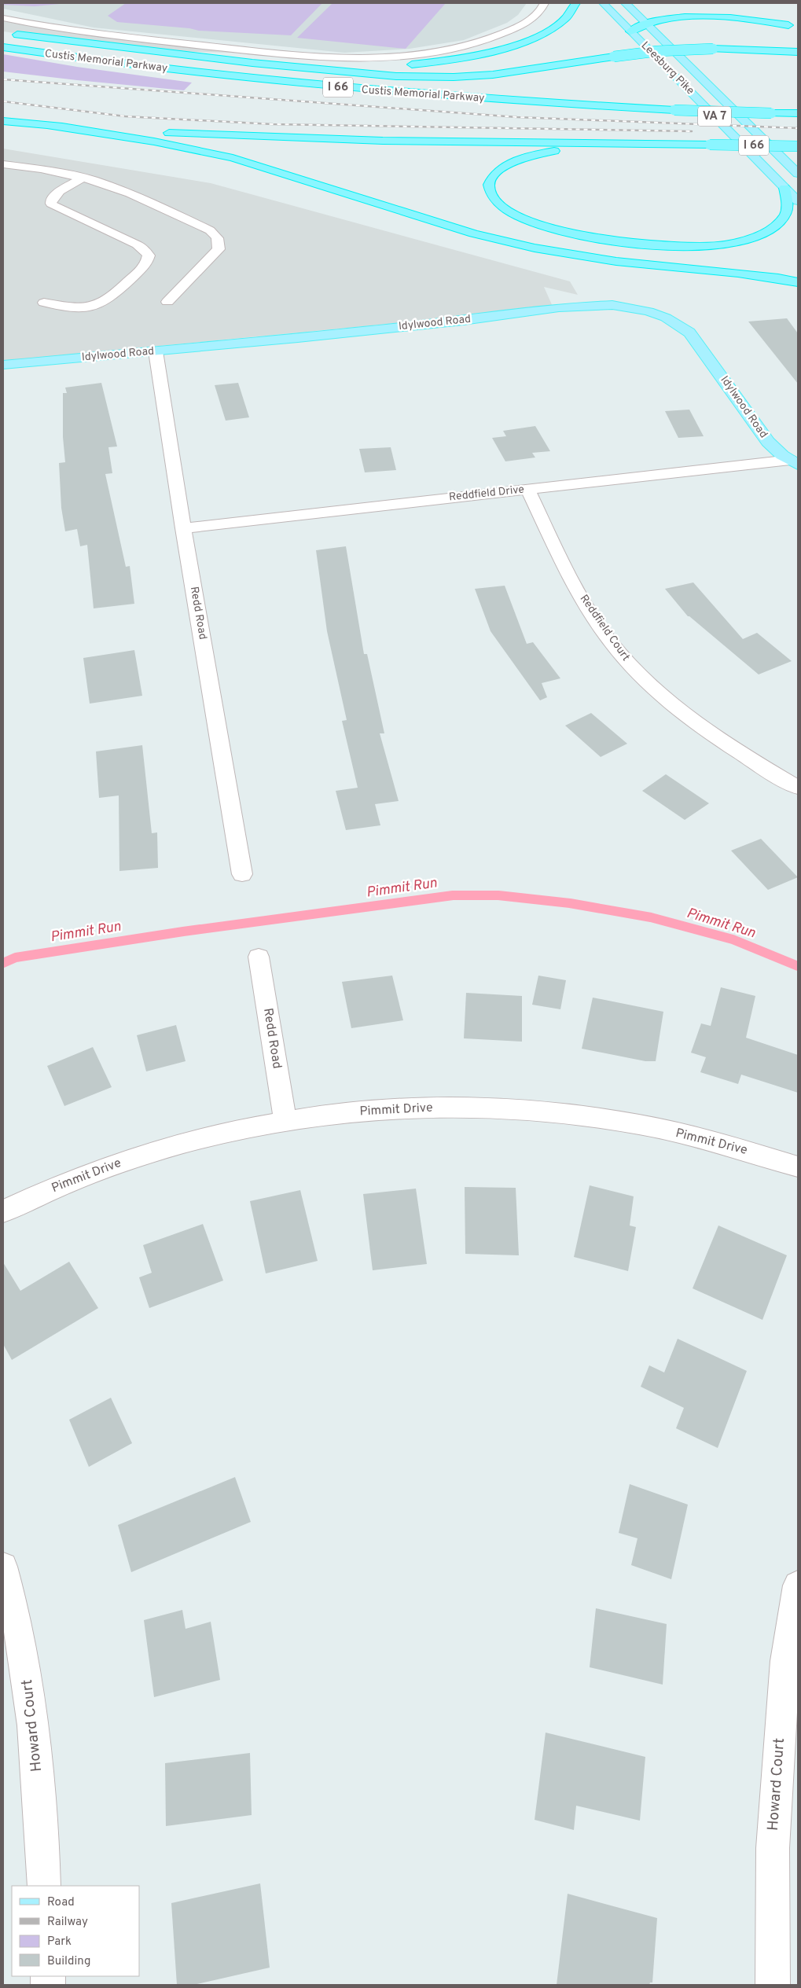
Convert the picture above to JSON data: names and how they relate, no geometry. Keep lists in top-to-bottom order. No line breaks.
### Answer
{"streets":{"highway":["Custis Memorial Parkway","I 66"],"main road":["Leesburg Pike","VA 7","Idylwood Road"],"street":["Reddfield Drive","Redd Road","Reddfield Court","Pimmit Drive","Howard Court"]},"crossings":[["Idylwood Road","Reddfield Drive"],["Idylwood Road","Redd Road"],["Reddfield Drive","Redd Road"],["Reddfield Drive","Reddfield Court"],["Redd Road","Pimmit Drive"]],"water":["Pimmit Run"],"legend":["Road","Railway","Park","Building"]}
